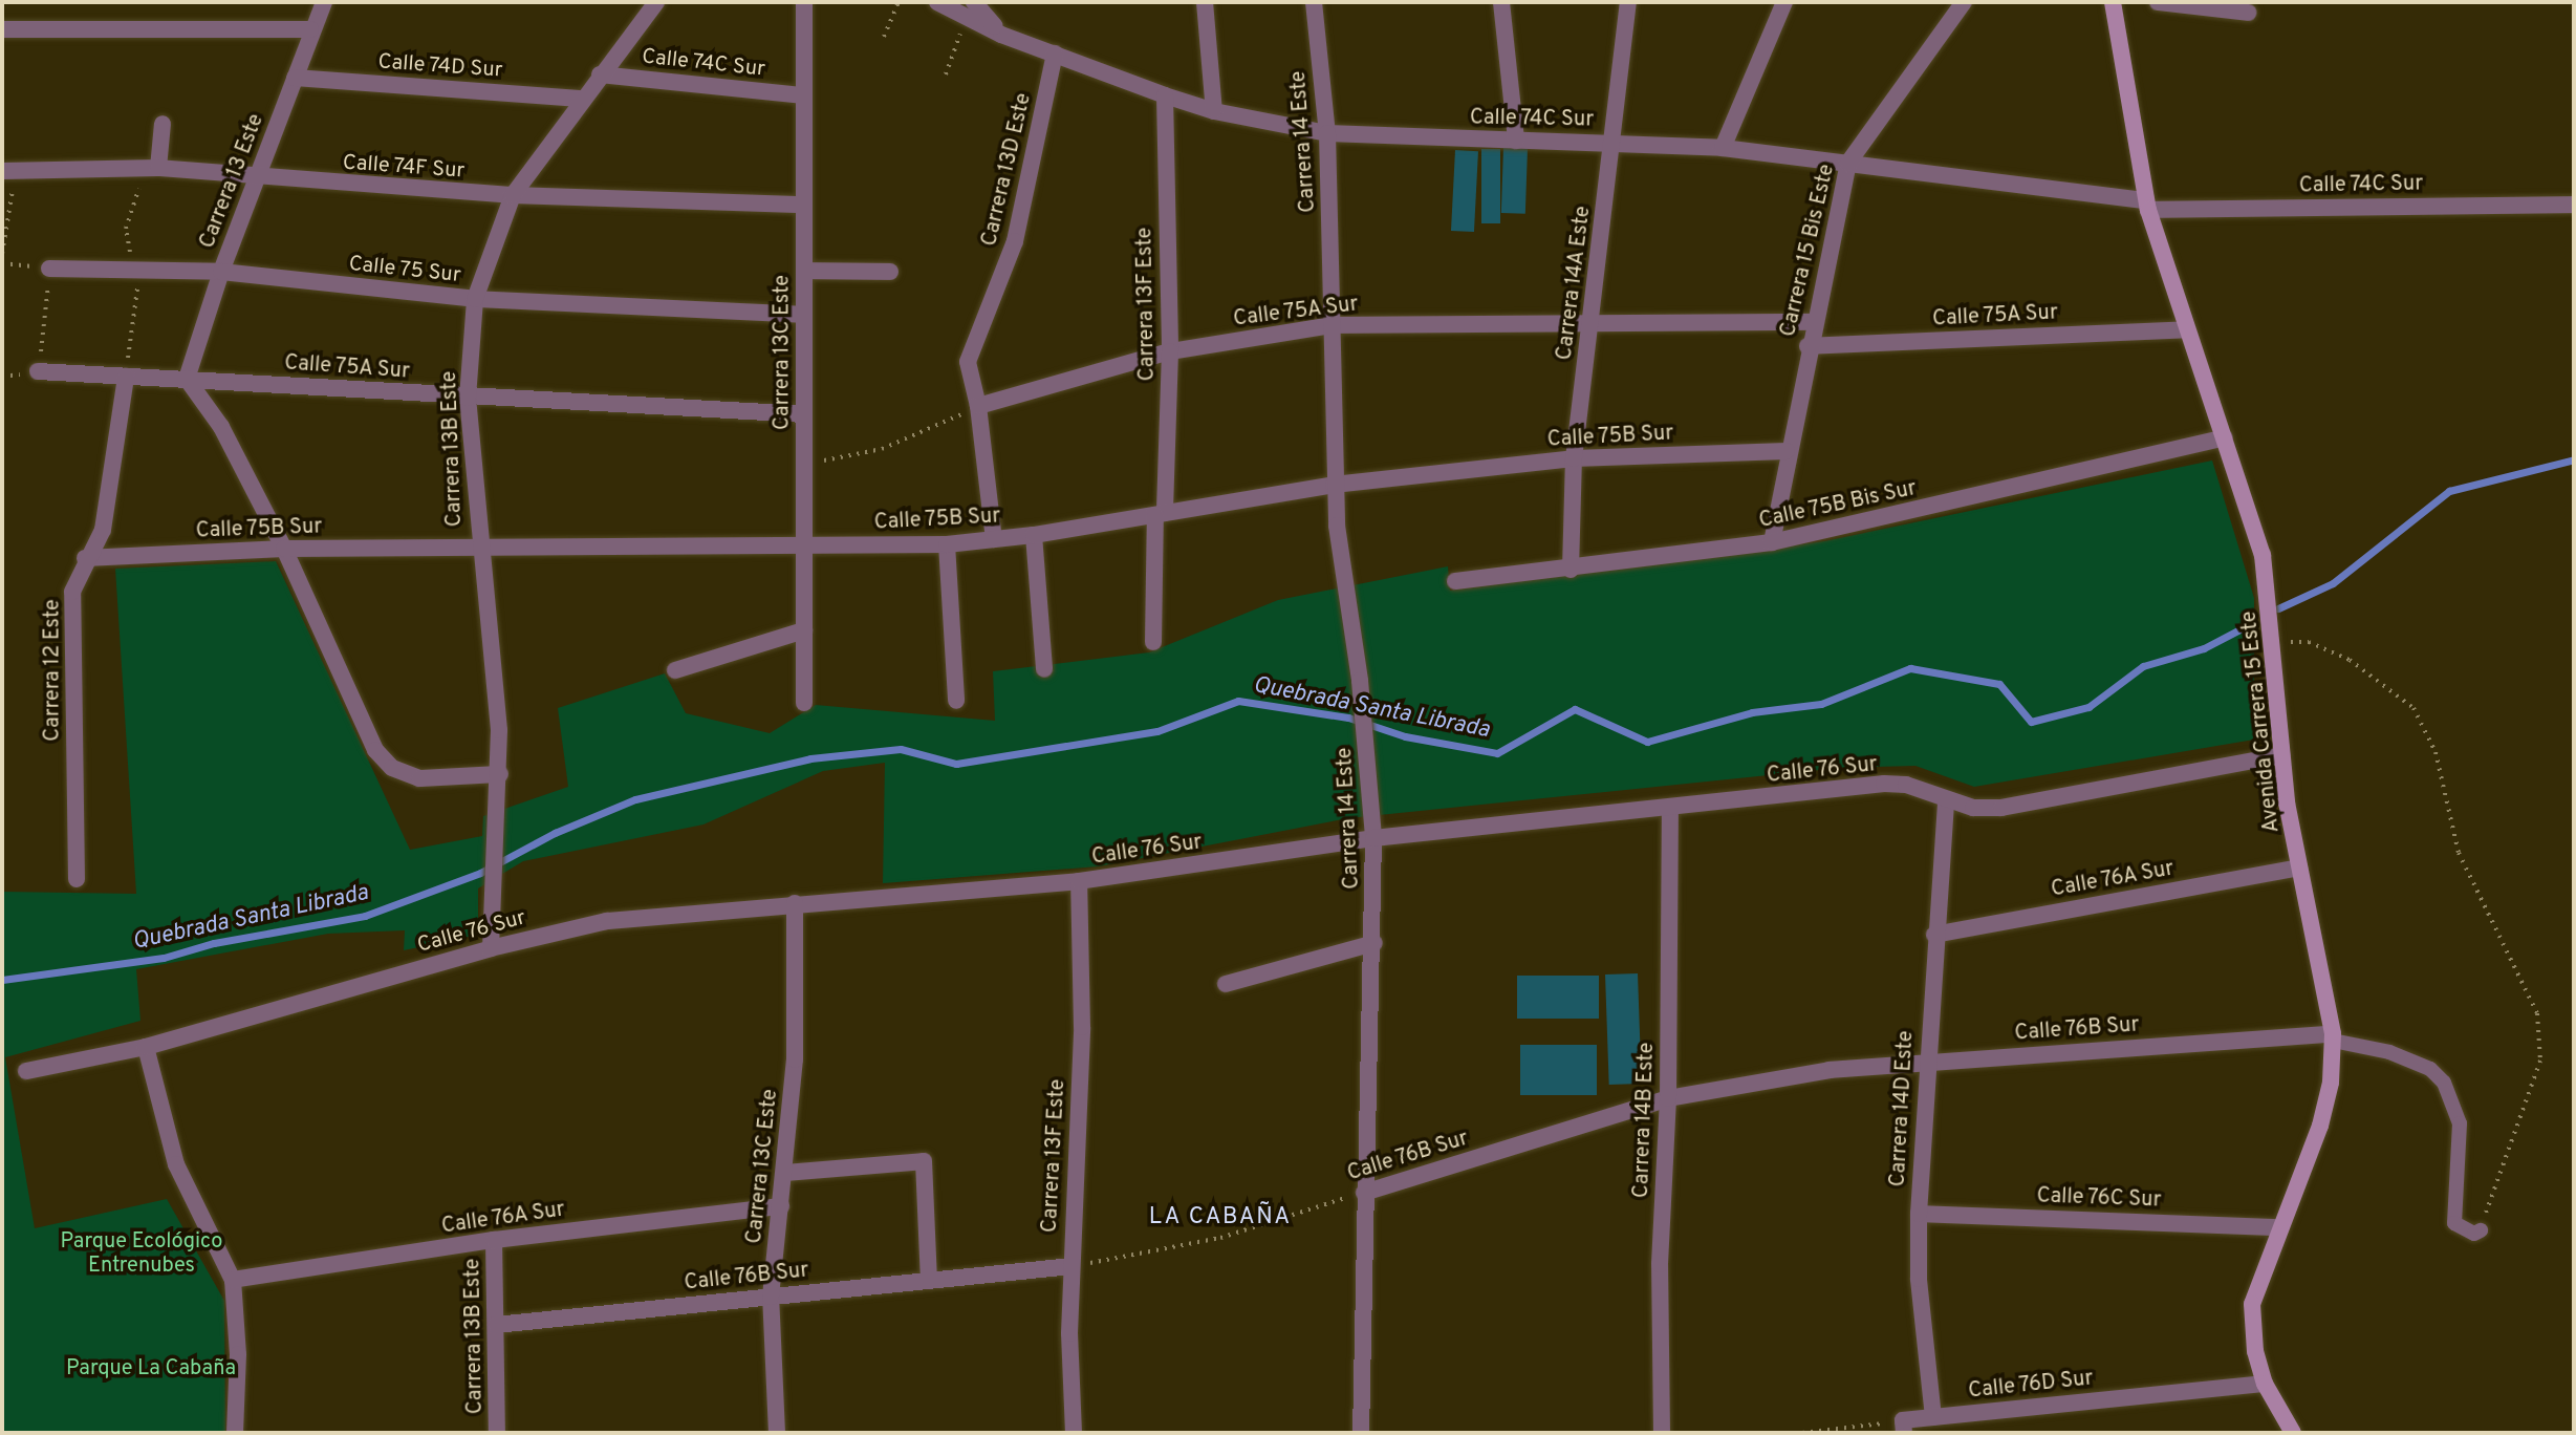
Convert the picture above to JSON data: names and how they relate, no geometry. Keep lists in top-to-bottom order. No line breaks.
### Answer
{"streets":{"main road":["Avenida Carrera 15 Este"],"street":["Calle 74C Sur","Calle 74D Sur","Carrera 14 Este","Calle 74F Sur","Carrera 13D Este","Carrera 13 Este","Carrera 15 Bis Este","Calle 75 Sur","Carrera 14A Este","Carrera 13F Este","Calle 75A Sur","Carrera 13C Este","Calle 75B Sur","Carrera 13B Este","Calle 75B Bis Sur","Carrera 12 Este","Calle 76 Sur","Calle 76A Sur","Calle 76B Sur","Carrera 14D Este","Carrera 14B Este","Calle 76C Sur","Calle 76D Sur"]},"crossings":[["Calle 74C Sur","Carrera 14 Este"],["Calle 74C Sur","Carrera 13D Este"],["Calle 74C Sur","Carrera 15 Bis Este"],["Calle 74C Sur","Carrera 14A Este"],["Calle 74C Sur","Carrera 13F Este"],["Calle 74C Sur","Carrera 13C Este"],["Calle 74C Sur","Carrera 13B Este"],["Calle 74C Sur","Avenida Carrera 15 Este"],["Calle 74D Sur","Carrera 13 Este"],["Calle 74D Sur","Carrera 13B Este"],["Carrera 14 Este","Calle 75A Sur"],["Carrera 14 Este","Calle 75B Sur"],["Carrera 14 Este","Calle 76 Sur"],["Carrera 14 Este","Calle 76B Sur"],["Calle 74F Sur","Carrera 13 Este"],["Calle 74F Sur","Carrera 13C Este"],["Calle 74F Sur","Carrera 13B Este"],["Carrera 13D Este","Calle 75A Sur"],["Carrera 13D Este","Calle 75B Sur"],["Carrera 13 Este","Calle 75 Sur"],["Carrera 13 Este","Calle 75A Sur"],["Carrera 15 Bis Este","Calle 75A Sur"],["Carrera 15 Bis Este","Calle 75B Sur"],["Carrera 15 Bis Este","Calle 75B Bis Sur"],["Calle 75 Sur","Carrera 13C Este"],["Calle 75 Sur","Carrera 13B Este"],["Carrera 14A Este","Calle 75A Sur"],["Carrera 14A Este","Calle 75B Sur"],["Carrera 14A Este","Calle 75B Bis Sur"],["Carrera 13F Este","Calle 75A Sur"],["Carrera 13F Este","Calle 75B Sur"],["Carrera 13F Este","Calle 76 Sur"],["Carrera 13F Este","Calle 76B Sur"],["Calle 75A Sur","Carrera 13C Este"],["Calle 75A Sur","Carrera 13B Este"],["Calle 75A Sur","Carrera 12 Este"],["Calle 75A Sur","Avenida Carrera 15 Este"],["Carrera 13C Este","Calle 75B Sur"],["Carrera 13C Este","Calle 76 Sur"],["Carrera 13C Este","Calle 76A Sur"],["Carrera 13C Este","Calle 76B Sur"],["Calle 75B Sur","Carrera 13B Este"],["Calle 75B Sur","Carrera 12 Este"],["Carrera 13B Este","Calle 76 Sur"],["Carrera 13B Este","Calle 76A Sur"],["Carrera 13B Este","Calle 76B Sur"],["Calle 75B Bis Sur","Avenida Carrera 15 Este"],["Avenida Carrera 15 Este","Calle 76 Sur"],["Avenida Carrera 15 Este","Calle 76A Sur"],["Avenida Carrera 15 Este","Calle 76B Sur"],["Avenida Carrera 15 Este","Calle 76C Sur"],["Avenida Carrera 15 Este","Calle 76D Sur"],["Calle 76 Sur","Carrera 14D Este"],["Calle 76 Sur","Carrera 14B Este"],["Calle 76A Sur","Carrera 14D Este"],["Calle 76B Sur","Carrera 14D Este"],["Calle 76B Sur","Carrera 14B Este"],["Carrera 14D Este","Calle 76C Sur"],["Carrera 14D Este","Calle 76D Sur"]],"districts":["LA CABAÑA"],"water":["Quebrada Santa Librada"],"parks":["Parque Ecológico Entrenubes","Parque La Cabaña"]}
